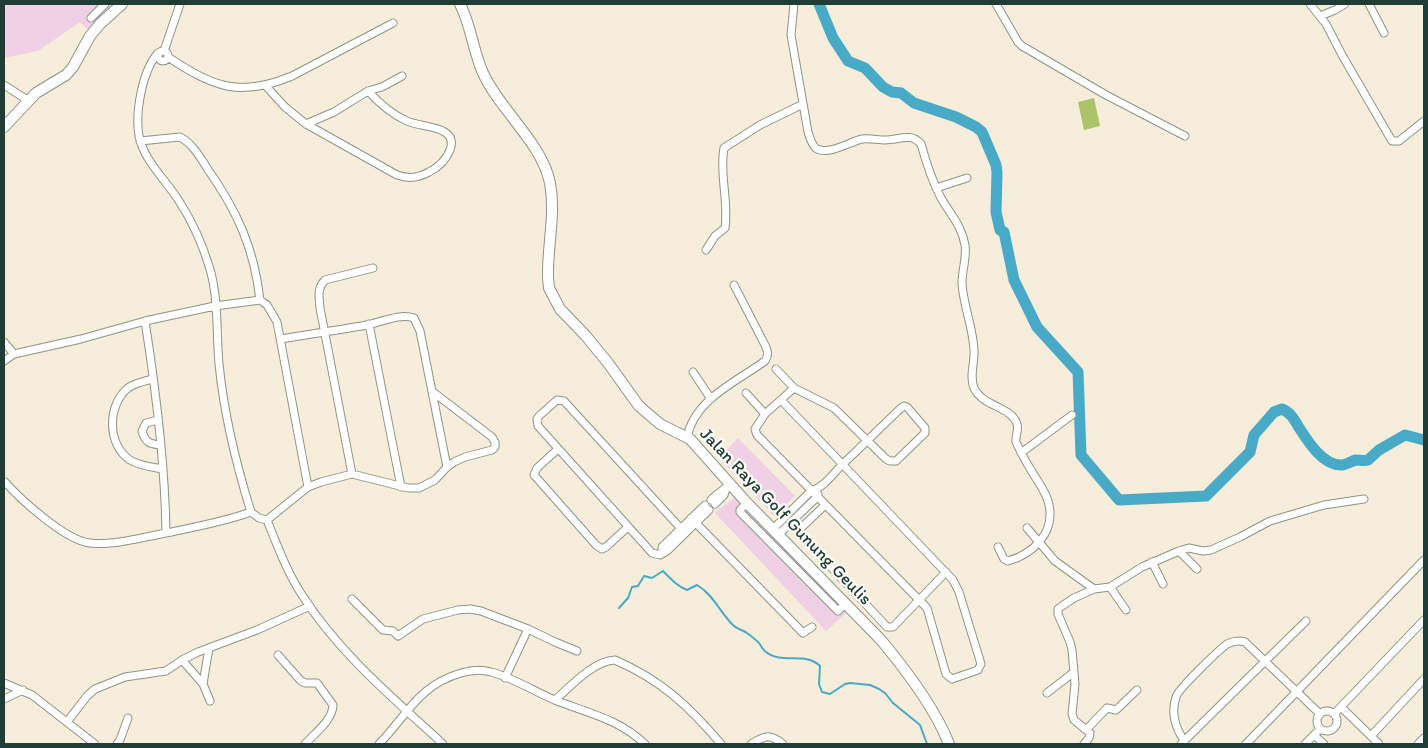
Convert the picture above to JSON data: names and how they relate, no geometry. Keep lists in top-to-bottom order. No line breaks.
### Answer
{"streets":{"main road":["Jalan Raya Golf Gunung Geulis"]}}
